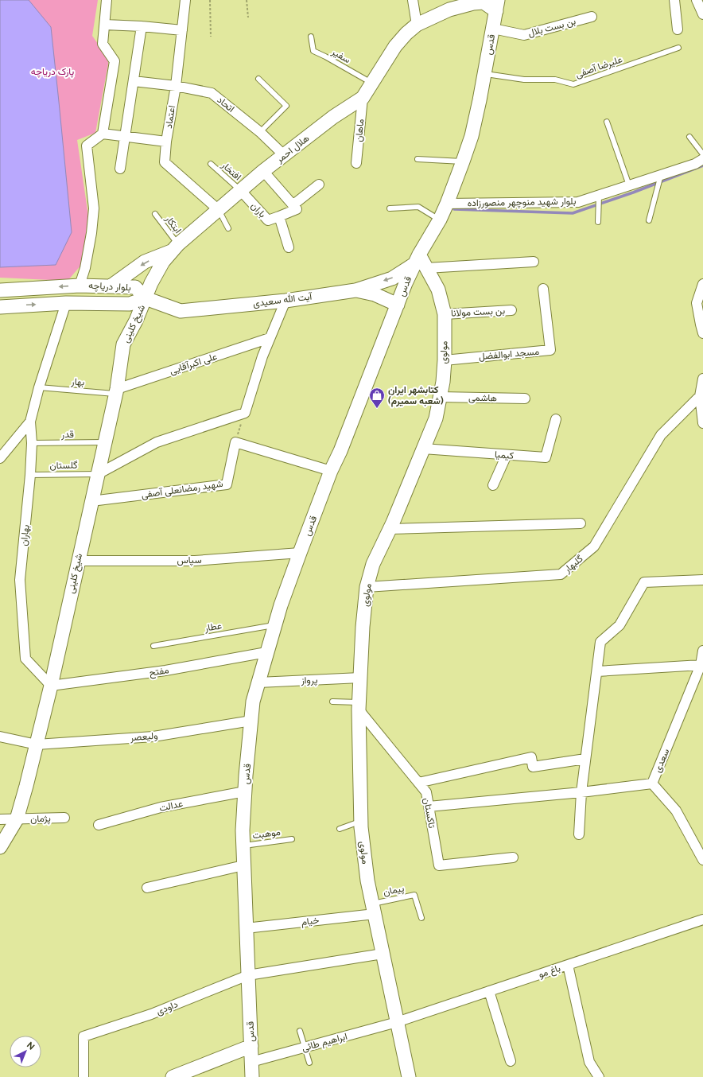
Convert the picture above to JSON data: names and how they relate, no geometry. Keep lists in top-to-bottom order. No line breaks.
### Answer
{"streets":{"street":["بن بست بلال","قدس","اتحاد","اعتماد","ماهان","هلال احمر","بلوار شهید منوچهر منصورزاده","باران","بلوار دریاچه","آیت الله سعیدی","بن بست مولانا","شیخ کلینی","مولوی","مسجد ابوالفضل","علی اکبرآقایی","هاشمی","کیمیا","شهید رمضانعلی آصفی","بهاران","سپاس","گلبهار","مفتح","پرواز","ولیعصر","سعدی","عدالت","تاکستان","پژمان","خیام","باغ مو","داودی","ابراهیم طائی"],"lane":["سفیر","علیرضا آصفی","افتخار","ابتکار","بهار","قدر","گلستان","عطار","موهبت","پیمان"]},"crossings":[["بن بست بلال","قدس"],["قدس","علیرضا آصفی"],["قدس","بلوار شهید منوچهر منصورزاده"],["قدس","آیت الله سعیدی"],["قدس","مولوی"],["قدس","سپاس"],["قدس","عطار"],["قدس","مفتح"],["قدس","پرواز"],["قدس","ولیعصر"],["قدس","عدالت"],["قدس","موهبت"],["قدس","خیام"],["قدس","داودی"],["قدس","ابراهیم طائی"],["سفیر","هلال احمر"],["اتحاد","اعتماد"],["اتحاد","هلال احمر"],["اعتماد","هلال احمر"],["ماهان","هلال احمر"],["هلال احمر","افتخار"],["هلال احمر","باران"],["هلال احمر","ابتکار"],["هلال احمر","بلوار دریاچه"],["هلال احمر","آیت الله سعیدی"],["هلال احمر","شیخ کلینی"],["افتخار","باران"],["بلوار دریاچه","آیت الله سعیدی"],["بلوار دریاچه","شیخ کلینی"],["آیت الله سعیدی","شیخ کلینی"],["آیت الله سعیدی","مولوی"],["بن بست مولانا","مولوی"],["شیخ کلینی","علی اکبرآقایی"],["شیخ کلینی","بهار"],["شیخ کلینی","قدر"],["شیخ کلینی","گلستان"],["شیخ کلینی","شهید رمضانعلی آصفی"],["شیخ کلینی","بهاران"],["شیخ کلینی","سپاس"],["شیخ کلینی","مفتح"],["شیخ کلینی","ولیعصر"],["شیخ کلینی","پژمان"],["مولوی","مسجد ابوالفضل"],["مولوی","هاشمی"],["مولوی","کیمیا"],["مولوی","گلبهار"],["مولوی","پرواز"],["مولوی","تاکستان"],["مولوی","پیمان"],["مولوی","خیام"],["مولوی","باغ مو"],["مولوی","ابراهیم طائی"],["علی اکبرآقایی","بهار"],["قدر","بهاران"],["گلستان","بهاران"],["بهاران","مفتح"],["پیمان","خیام"],["باغ مو","ابراهیم طائی"]],"parks":["پارک دریاچه"],"places":{"shop":["کتابشهر ایران (شعبه سمیرم)"]},"north":"top right"}
